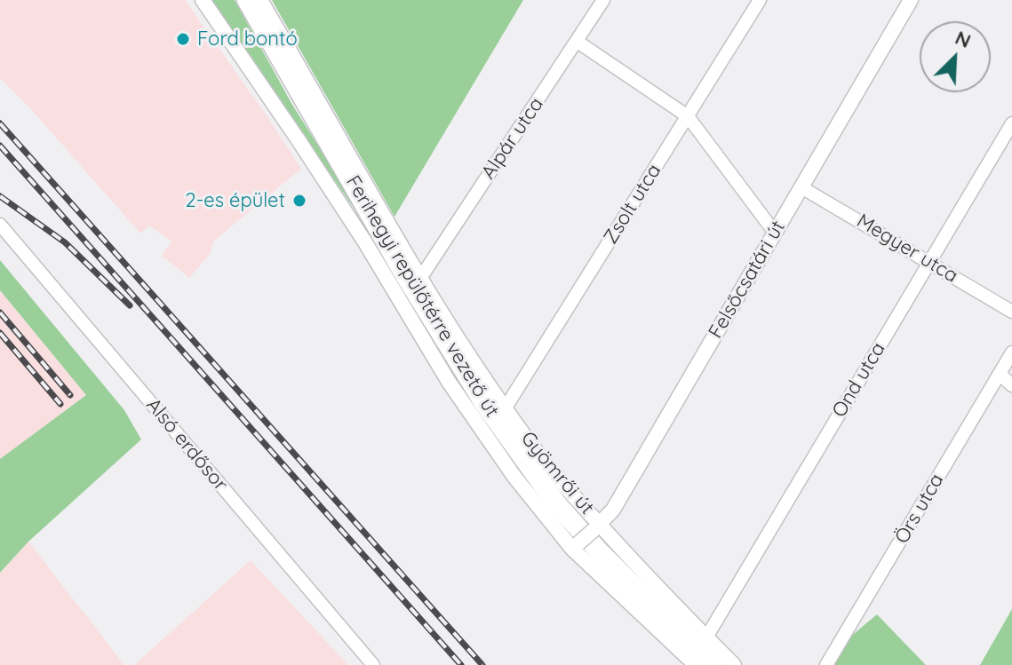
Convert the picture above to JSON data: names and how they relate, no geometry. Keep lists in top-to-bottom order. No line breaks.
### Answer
{"streets":{"main road":["Ferihegyi repülőtérre vezető út"],"street":["Alpár utca","Zsolt utca","Megyer utca","Felsőcsatári út","Ond utca","Alsó erdősor","Gyömrői út","Örs utca"]},"crossings":[["Alpár utca","Gyömrői út"],["Zsolt utca","Gyömrői út"],["Megyer utca","Felsőcsatári út"],["Megyer utca","Ond utca"],["Felsőcsatári út","Gyömrői út"],["Ond utca","Gyömrői út"]],"places":["Ford bontó","2-es épület"],"north":"top right"}
